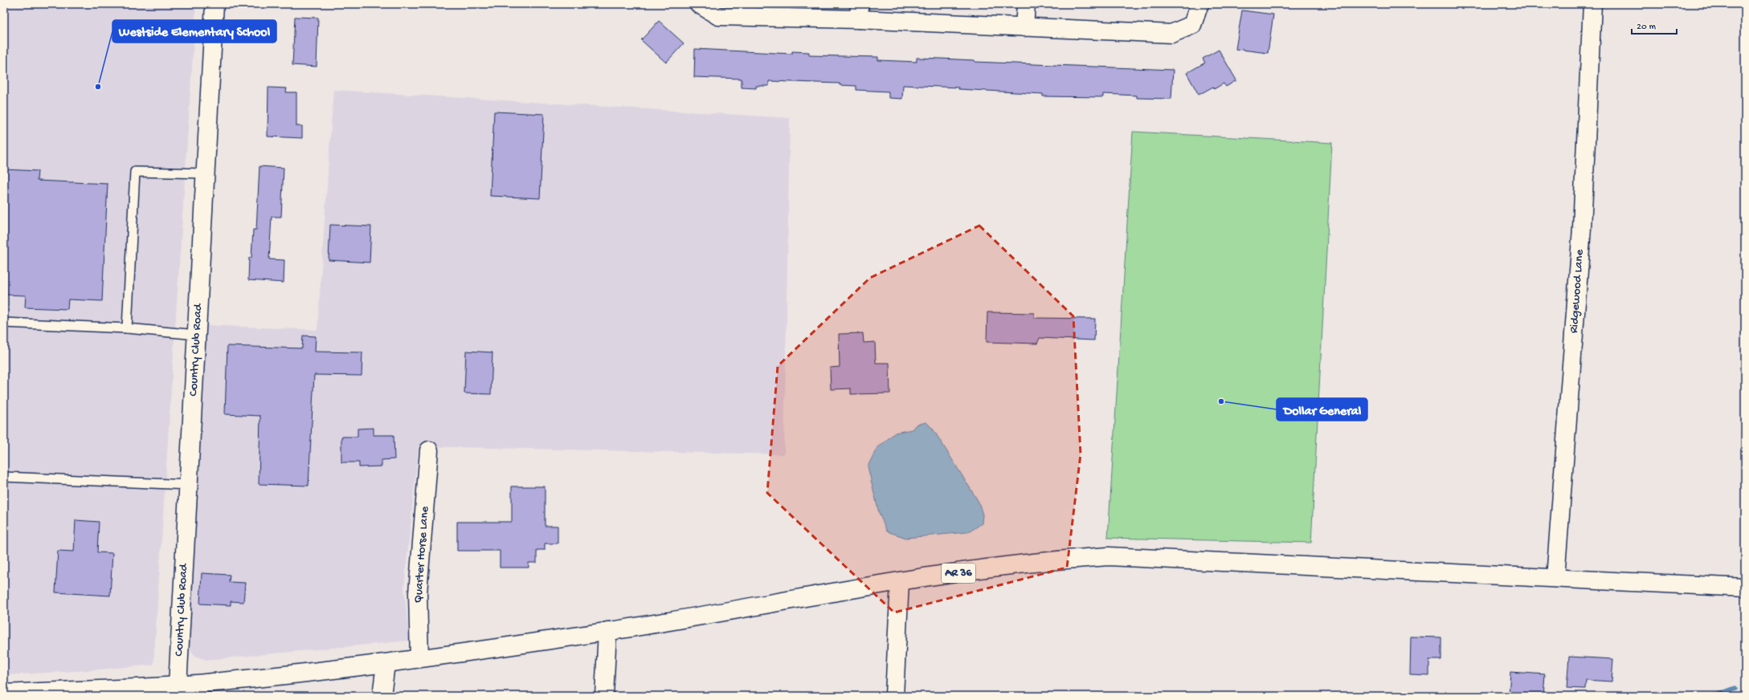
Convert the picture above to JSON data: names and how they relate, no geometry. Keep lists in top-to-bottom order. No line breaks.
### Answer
{"streets":{"street":["Ridgewood Lane","Country Club Road","Quarter Horse Lane","AR 36"]},"crossings":[["Ridgewood Lane","AR 36"],["Country Club Road","AR 36"],["Quarter Horse Lane","AR 36"]],"places":["Westside Elementary School","Dollar General"],"scale_bar":"20 m"}
